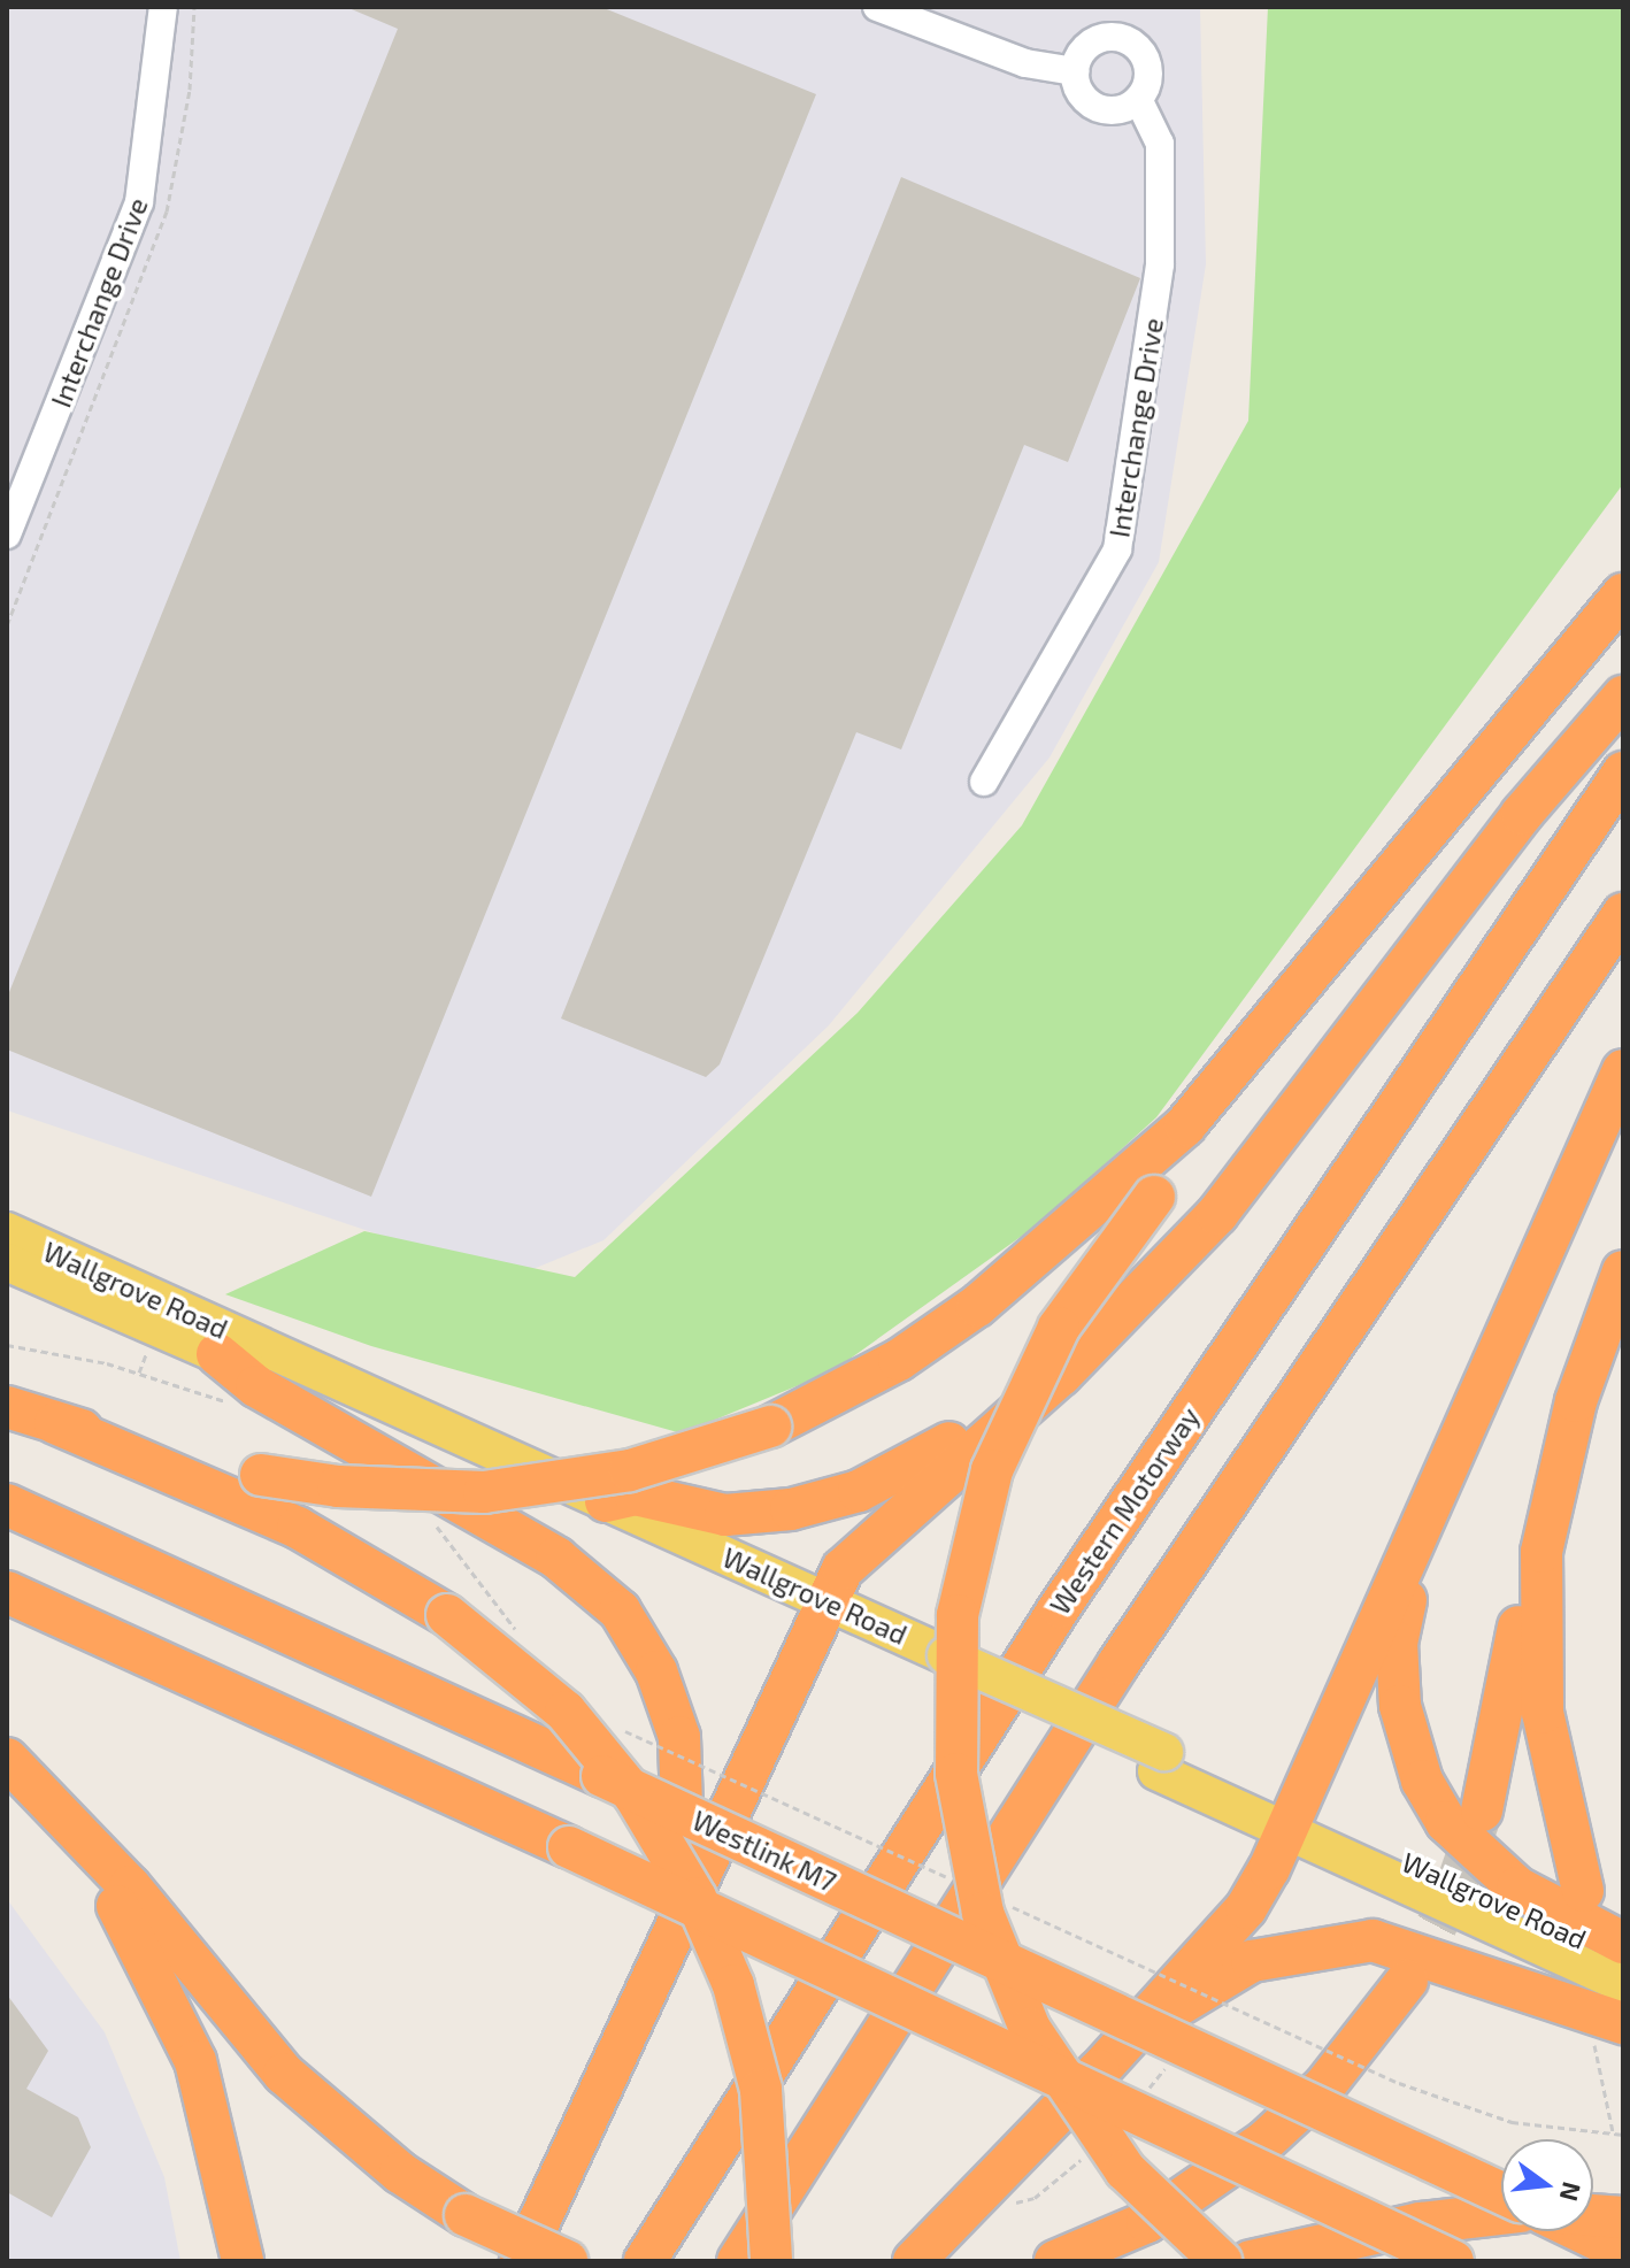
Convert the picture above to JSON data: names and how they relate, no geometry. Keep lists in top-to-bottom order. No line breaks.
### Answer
{"streets":{"highway":["Western Motorway","Westlink M7"],"main road":["Wallgrove Road"],"street":["Interchange Drive"]},"north":"right"}
